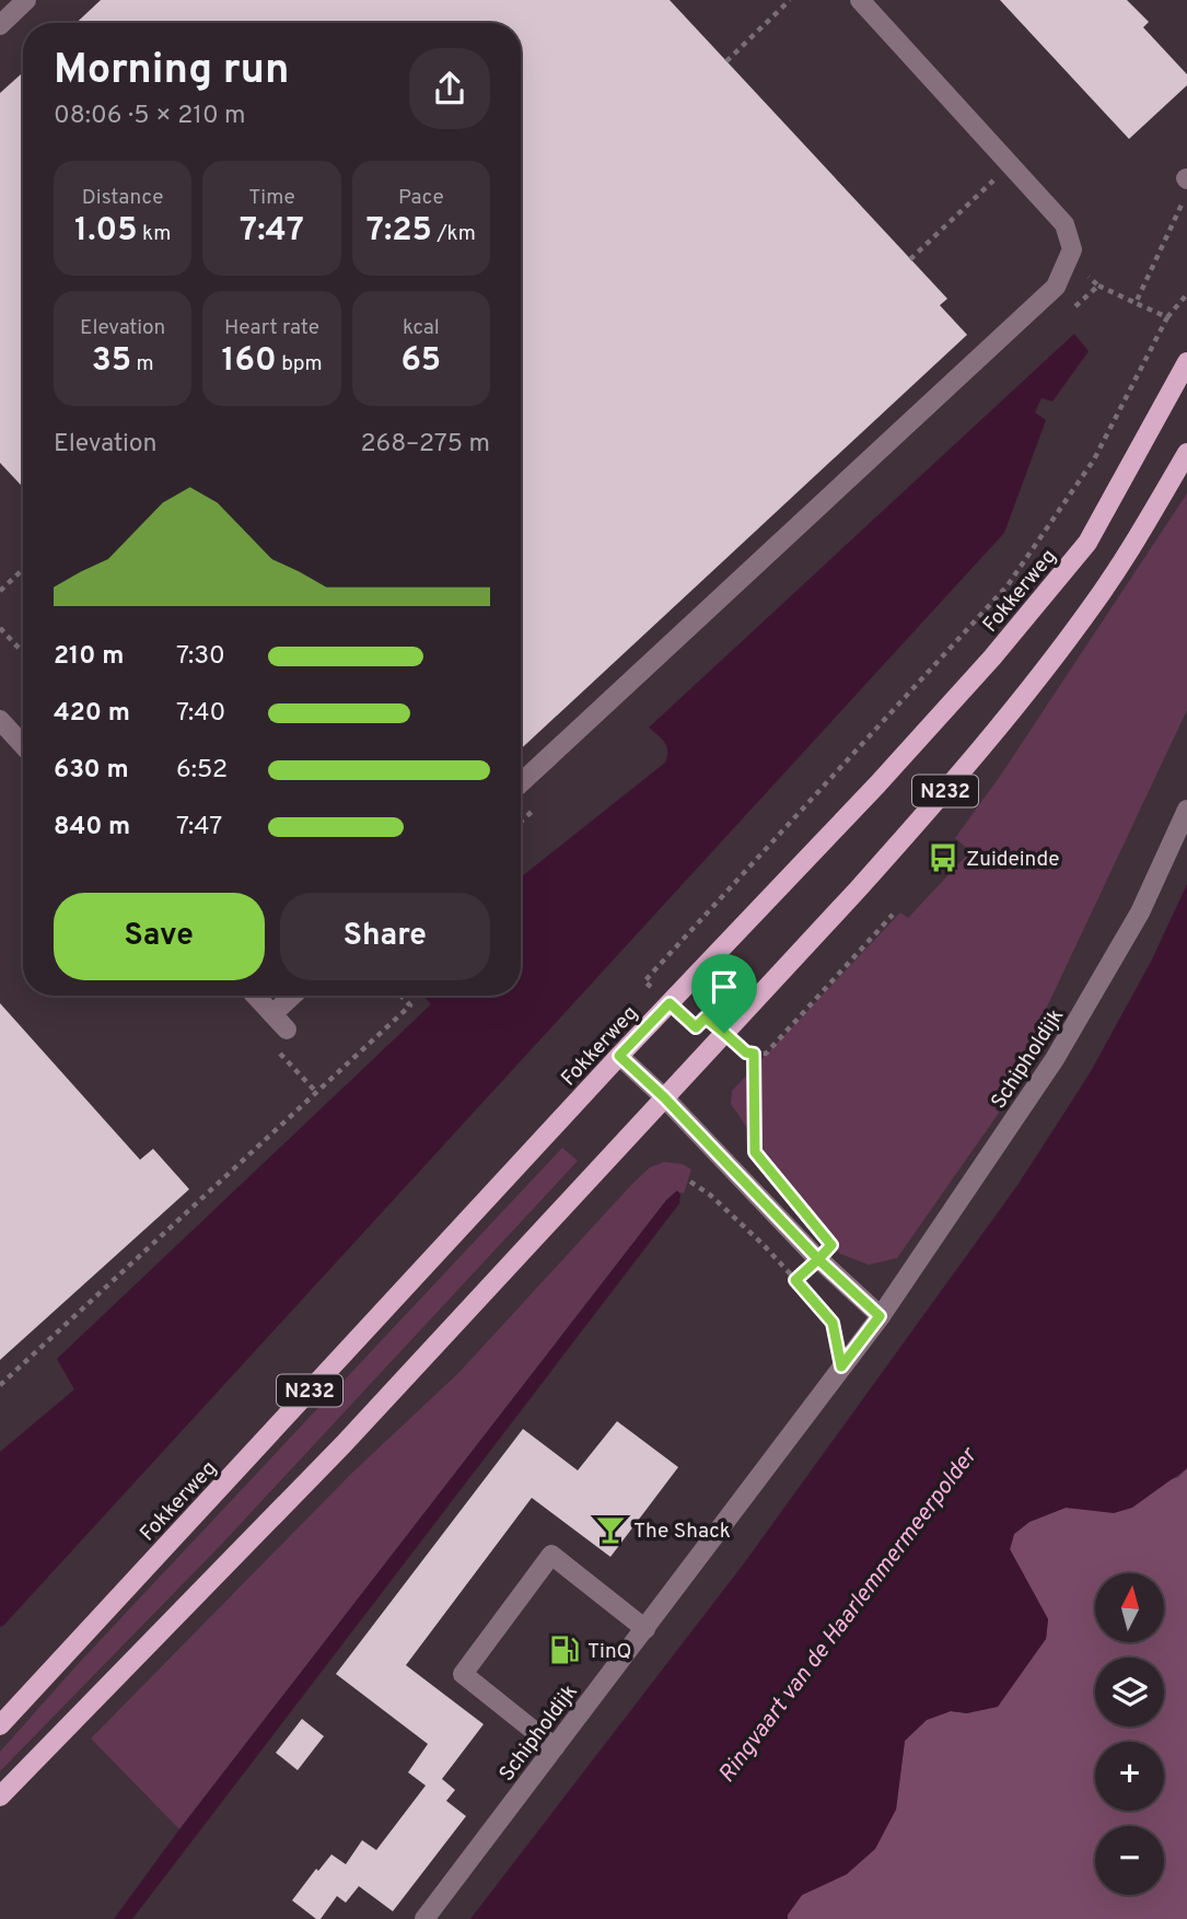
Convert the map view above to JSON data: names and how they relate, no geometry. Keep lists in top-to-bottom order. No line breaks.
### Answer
{"streets":{"main road":["Fokkerweg","N232"],"street":["Schipholdijk"]},"water":["Ringvaart van de Haarlemmermeerpolder"],"places":{"bus stop":["Zuideinde"],"bar":["The Shack"],"fuel station":["TinQ"]},"north":"top","page":{"heading":["Morning run","08:06 · 5 × 210 m"],"stats":[["Distance","1.05 km"],["Time","7:47"],["Pace","7:25 /km"],["Elevation","35 m"],["Heart rate","160 bpm"],["kcal","65"]],"chart":["Elevation","268–275 m"],"list":[{"name":"210 m","note":"7:30"},{"name":"420 m","note":"7:40"},{"name":"630 m","note":"6:52"},{"name":"840 m","note":"7:47"}],"buttons":["Save","Share"],"map_buttons":["+","−"]}}
